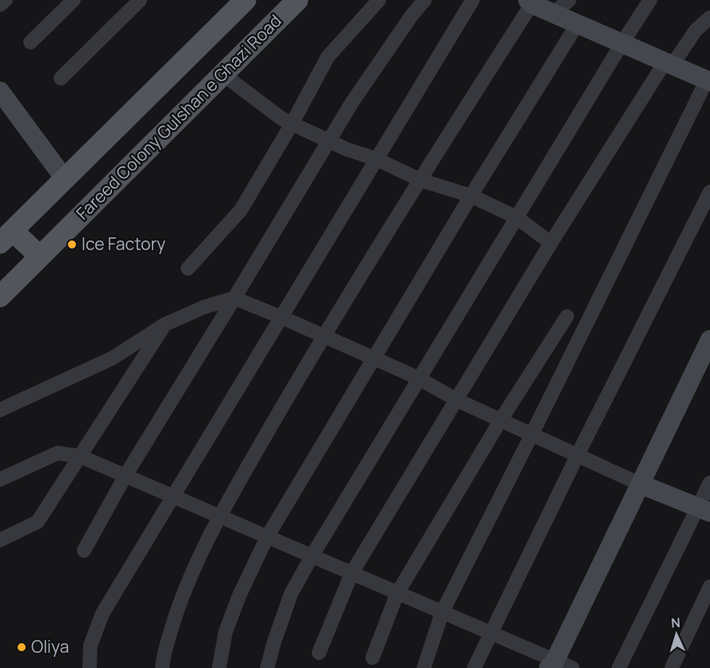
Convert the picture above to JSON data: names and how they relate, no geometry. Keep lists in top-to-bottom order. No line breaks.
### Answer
{"streets":{"main road":["Fareed Colony Gulshan e Ghazi Road"]},"places":["Ice Factory","Oliya"],"north":"top"}
